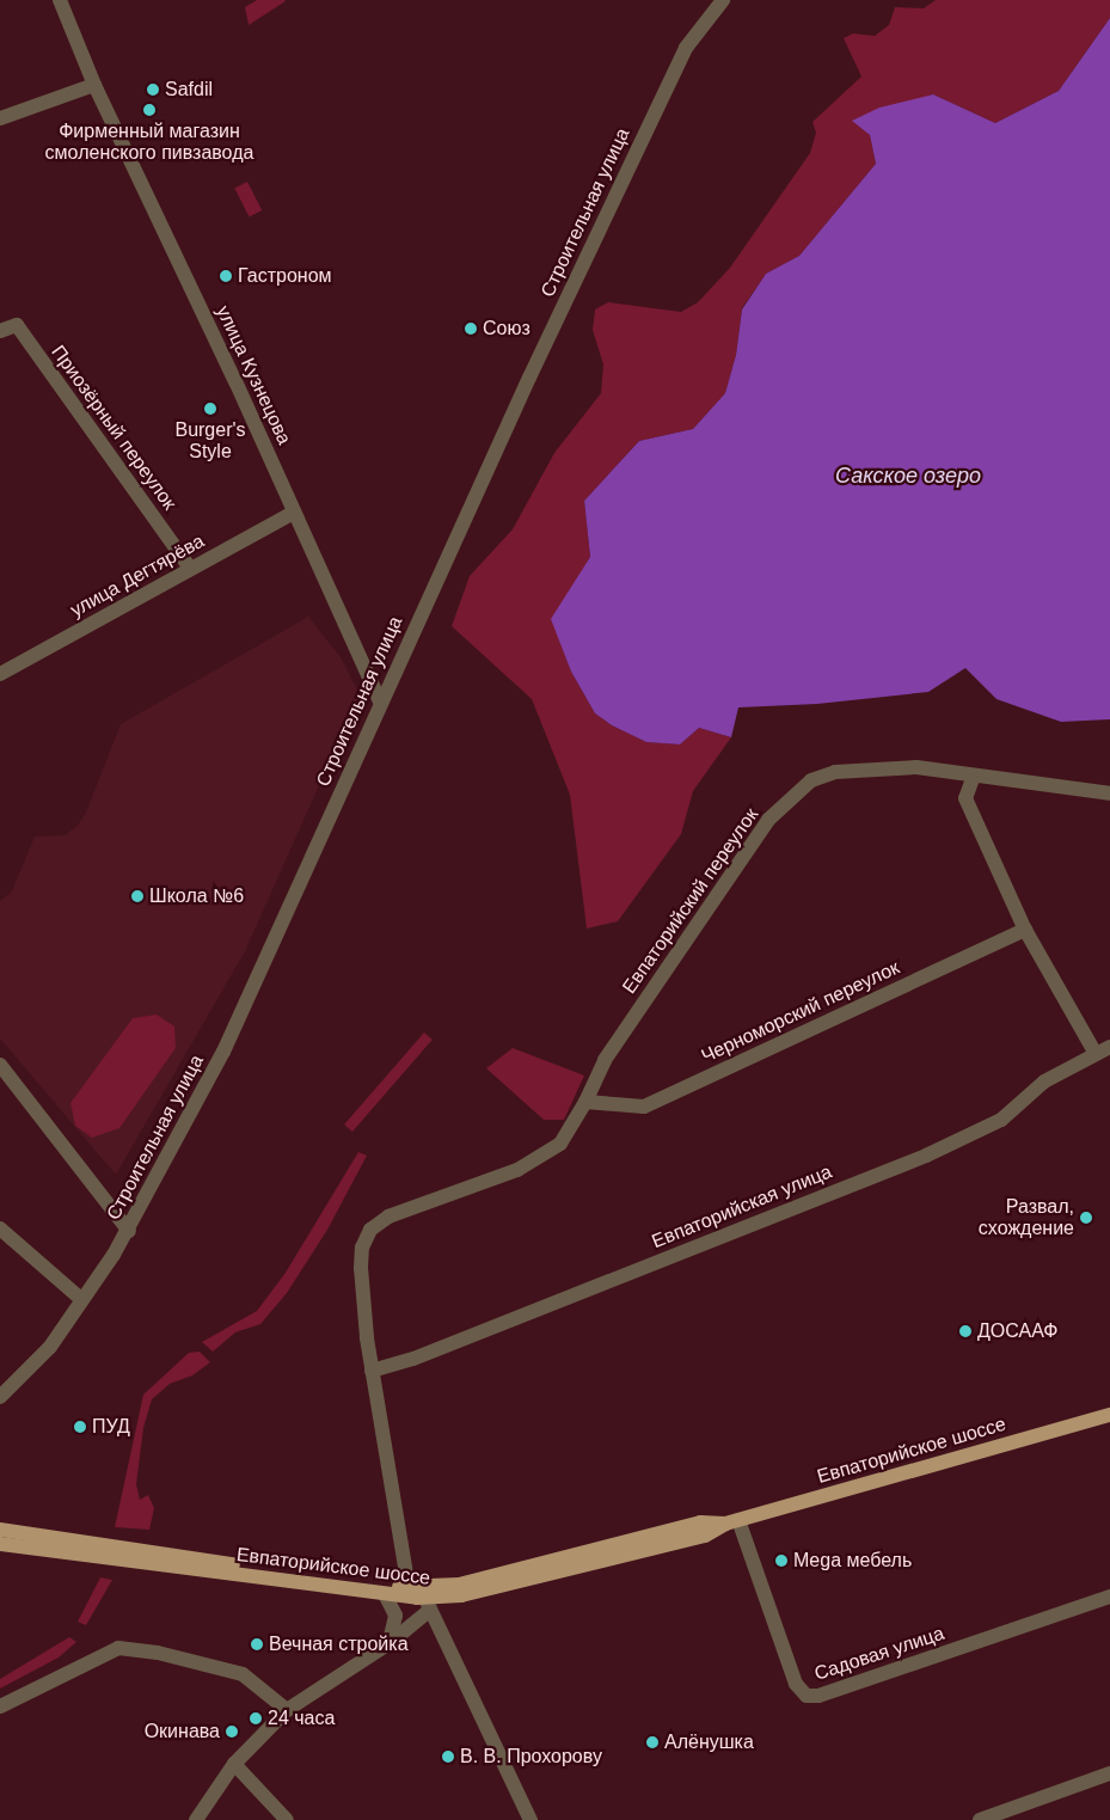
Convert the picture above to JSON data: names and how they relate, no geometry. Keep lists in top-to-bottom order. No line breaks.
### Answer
{"streets":{"main road":["Евпаторийское шоссе"],"street":["Строительная улица","улица Кузнецова","Приозёрный переулок","улица Дегтярёва","Евпаторийский переулок","Черноморский переулок","Евпаторийская улица","Садовая улица"]},"crossings":[["Строительная улица","улица Кузнецова"],["улица Кузнецова","улица Дегтярёва"],["Приозёрный переулок","улица Дегтярёва"],["Евпаторийский переулок","Черноморский переулок"],["Евпаторийский переулок","Евпаторийская улица"],["Евпаторийский переулок","Евпаторийское шоссе"],["Евпаторийское шоссе","Садовая улица"]],"water":["Сакское озеро"],"places":["Safdil","Фирменный магазин смоленского пивзавода","Гастроном","Союз","Burger's Style","Школа №6","Развал, схождение","ДОСААФ","ПУД","Mega мебель","Вечная стройка","24 часа","Окинава","Алёнушка","В. В. Прохорову"]}
